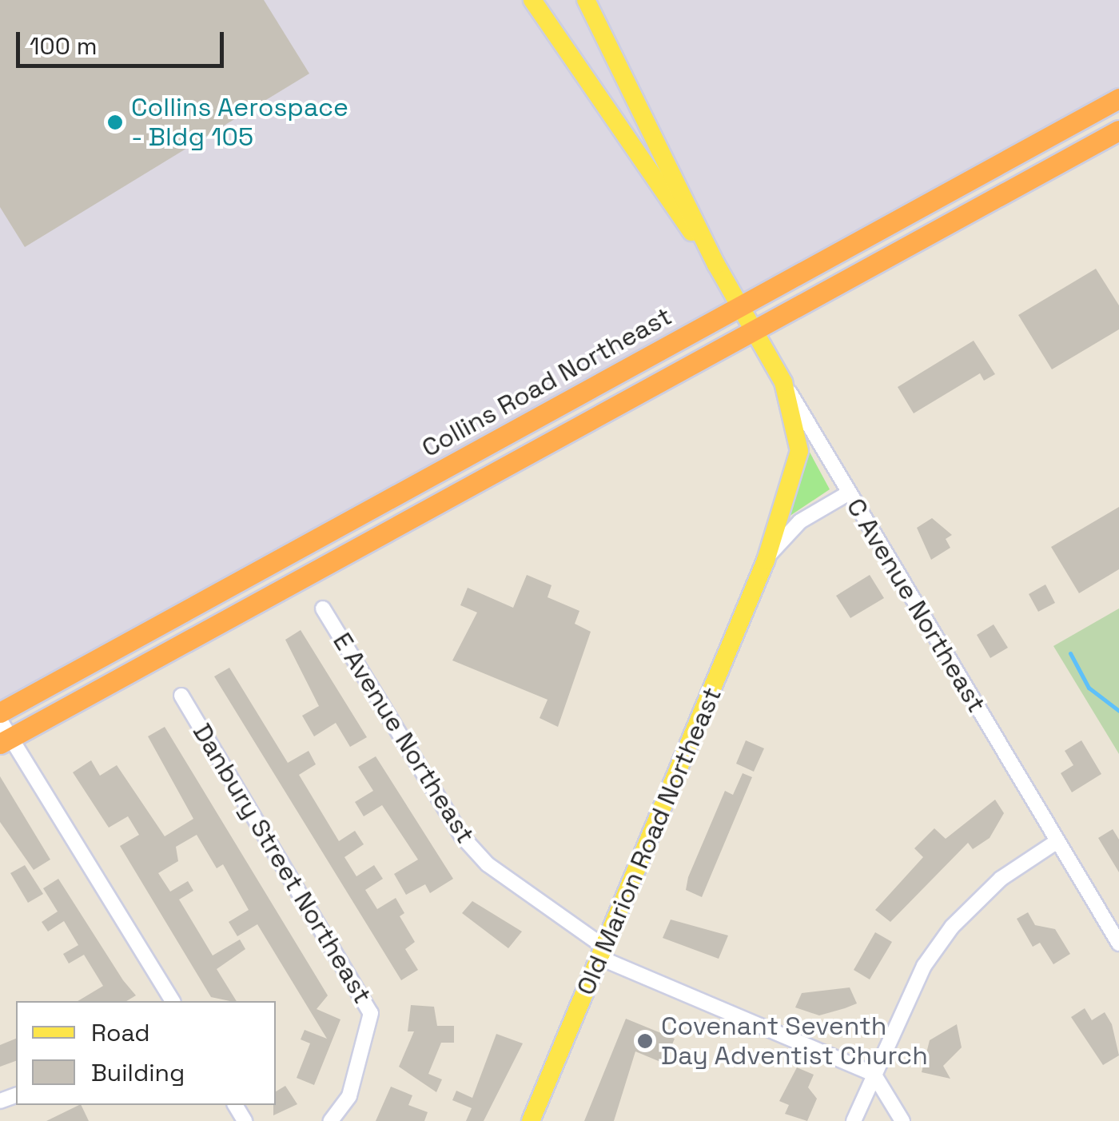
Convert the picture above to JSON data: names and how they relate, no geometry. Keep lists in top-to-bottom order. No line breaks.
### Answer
{"streets":{"highway":["Collins Road Northeast"],"main road":["C Avenue Northeast","Old Marion Road Northeast"],"street":["E Avenue Northeast","Danbury Street Northeast"]},"crossings":[["Collins Road Northeast","C Avenue Northeast"],["C Avenue Northeast","Old Marion Road Northeast"],["E Avenue Northeast","Old Marion Road Northeast"]],"places":["Collins Aerospace - Bldg 105","Covenant Seventh Day Adventist Church"],"legend":["Road","Building"],"scale_bar":"100 m"}
